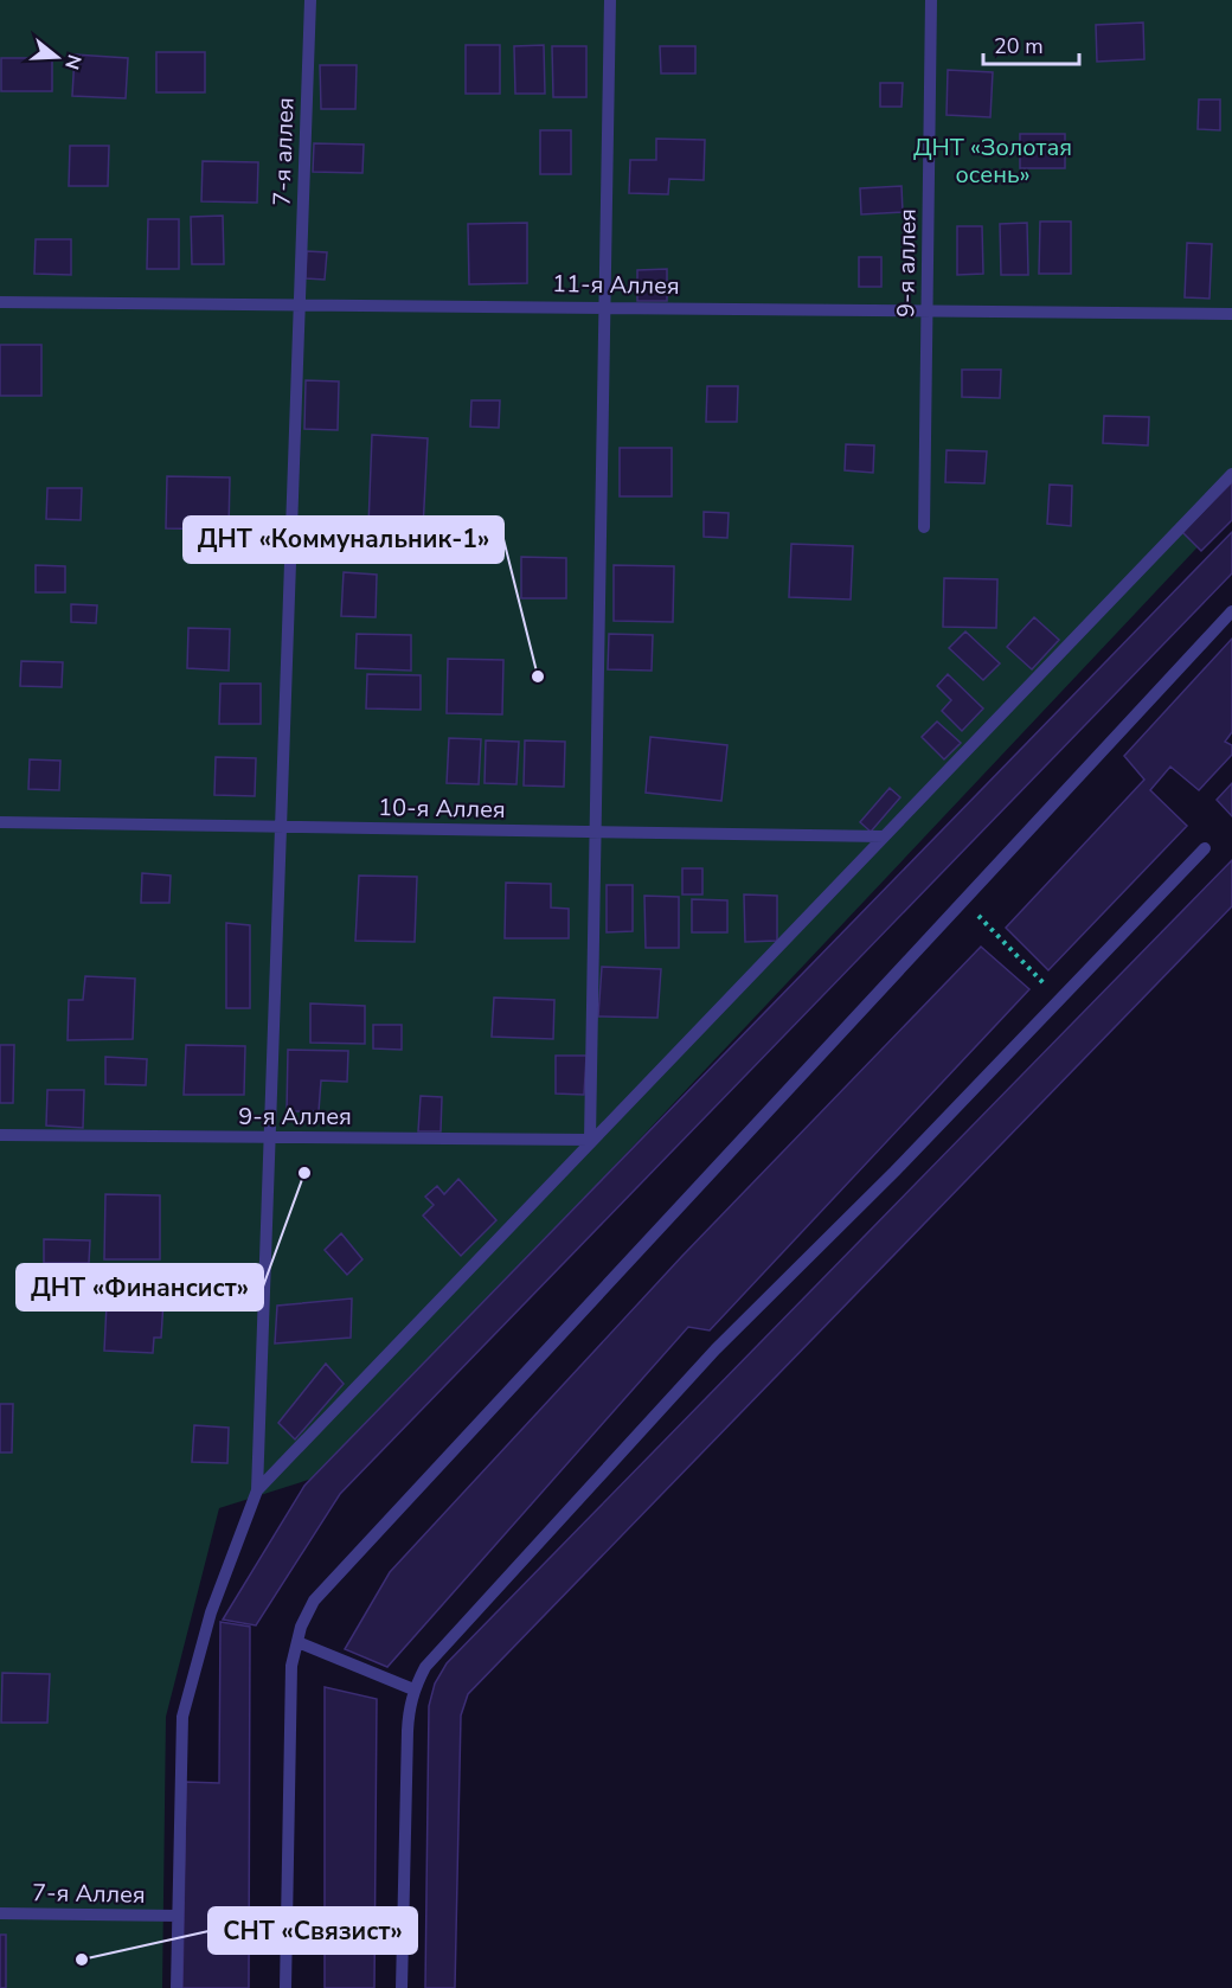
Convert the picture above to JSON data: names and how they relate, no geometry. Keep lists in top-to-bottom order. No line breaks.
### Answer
{"streets":{"lane":["7-я аллея","9-я аллея","11-я Аллея","10-я Аллея","9-я Аллея","7-я Аллея"]},"crossings":[["7-я аллея","11-я Аллея"],["7-я аллея","10-я Аллея"],["7-я аллея","9-я Аллея"],["9-я аллея","11-я Аллея"]],"parks":["ДНТ «Золотая осень»"],"places":["ДНТ «Коммунальник-1»","ДНТ «Финансист»","СНТ «Связист»"],"scale_bar":"20 m","north":"right"}
